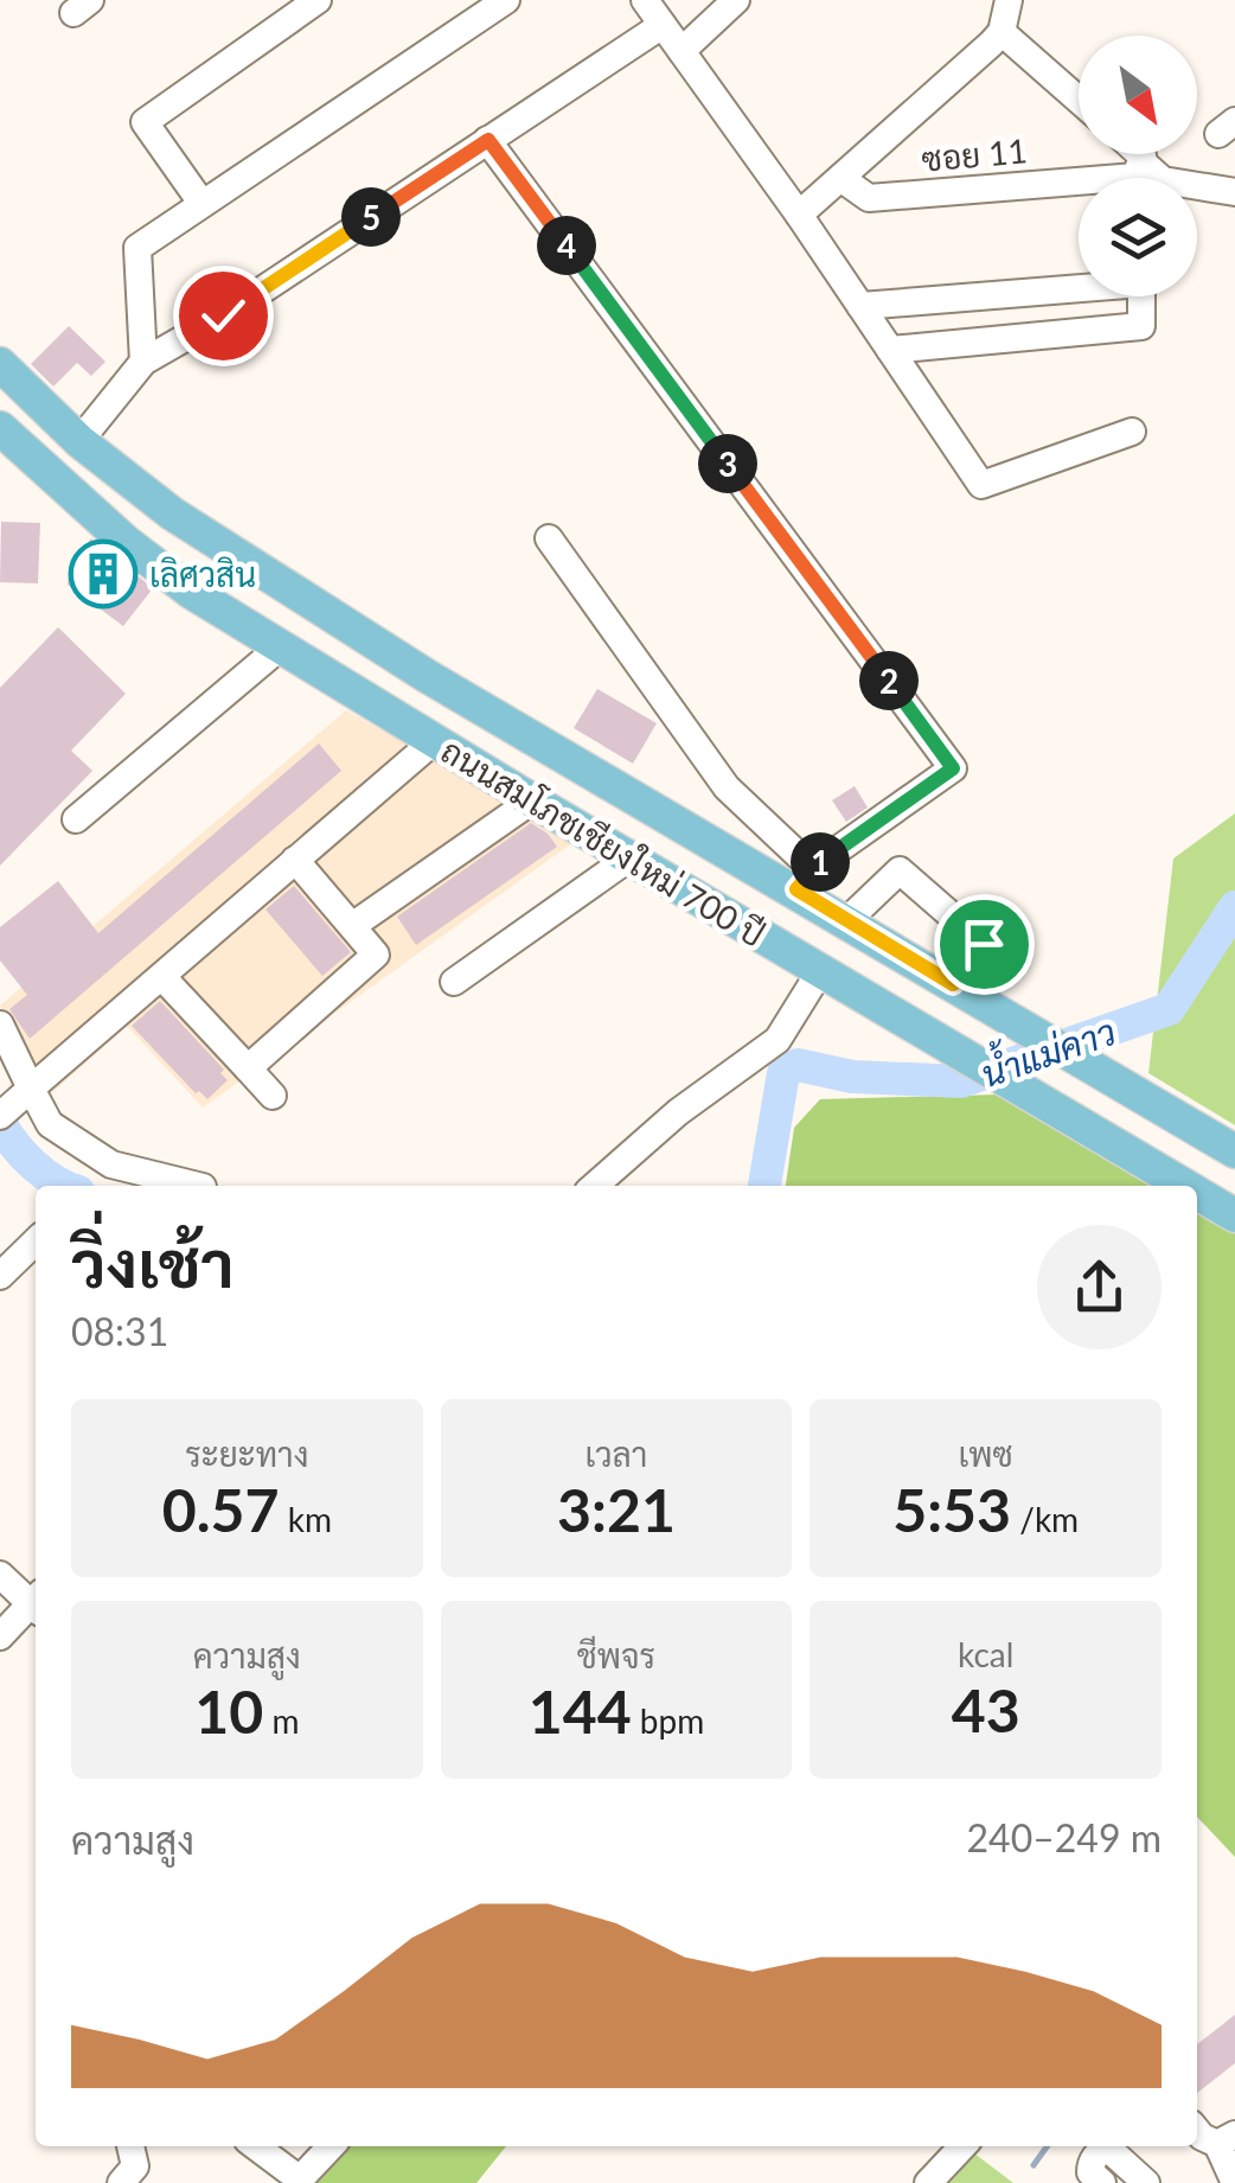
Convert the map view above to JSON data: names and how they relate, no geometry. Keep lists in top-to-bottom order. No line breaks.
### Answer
{"streets":{"main road":["ถนนสมโภชเชียงใหม่ 700 ปี"],"street":["ซอย 11"]},"water":["น้ำแม่คาว"],"places":{"building":["เลิศวสิน"]},"north":"bottom right","page":{"pins":["5","4","3","2","1"],"heading":["วิ่งเช้า","08:31"],"stats":[["ระยะทาง","0.57 km"],["เวลา","3:21"],["เพซ","5:53 /km"],["ความสูง","10 m"],["ชีพจร","144 bpm"],["kcal","43"]],"chart":["ความสูง","240–249 m"]}}
